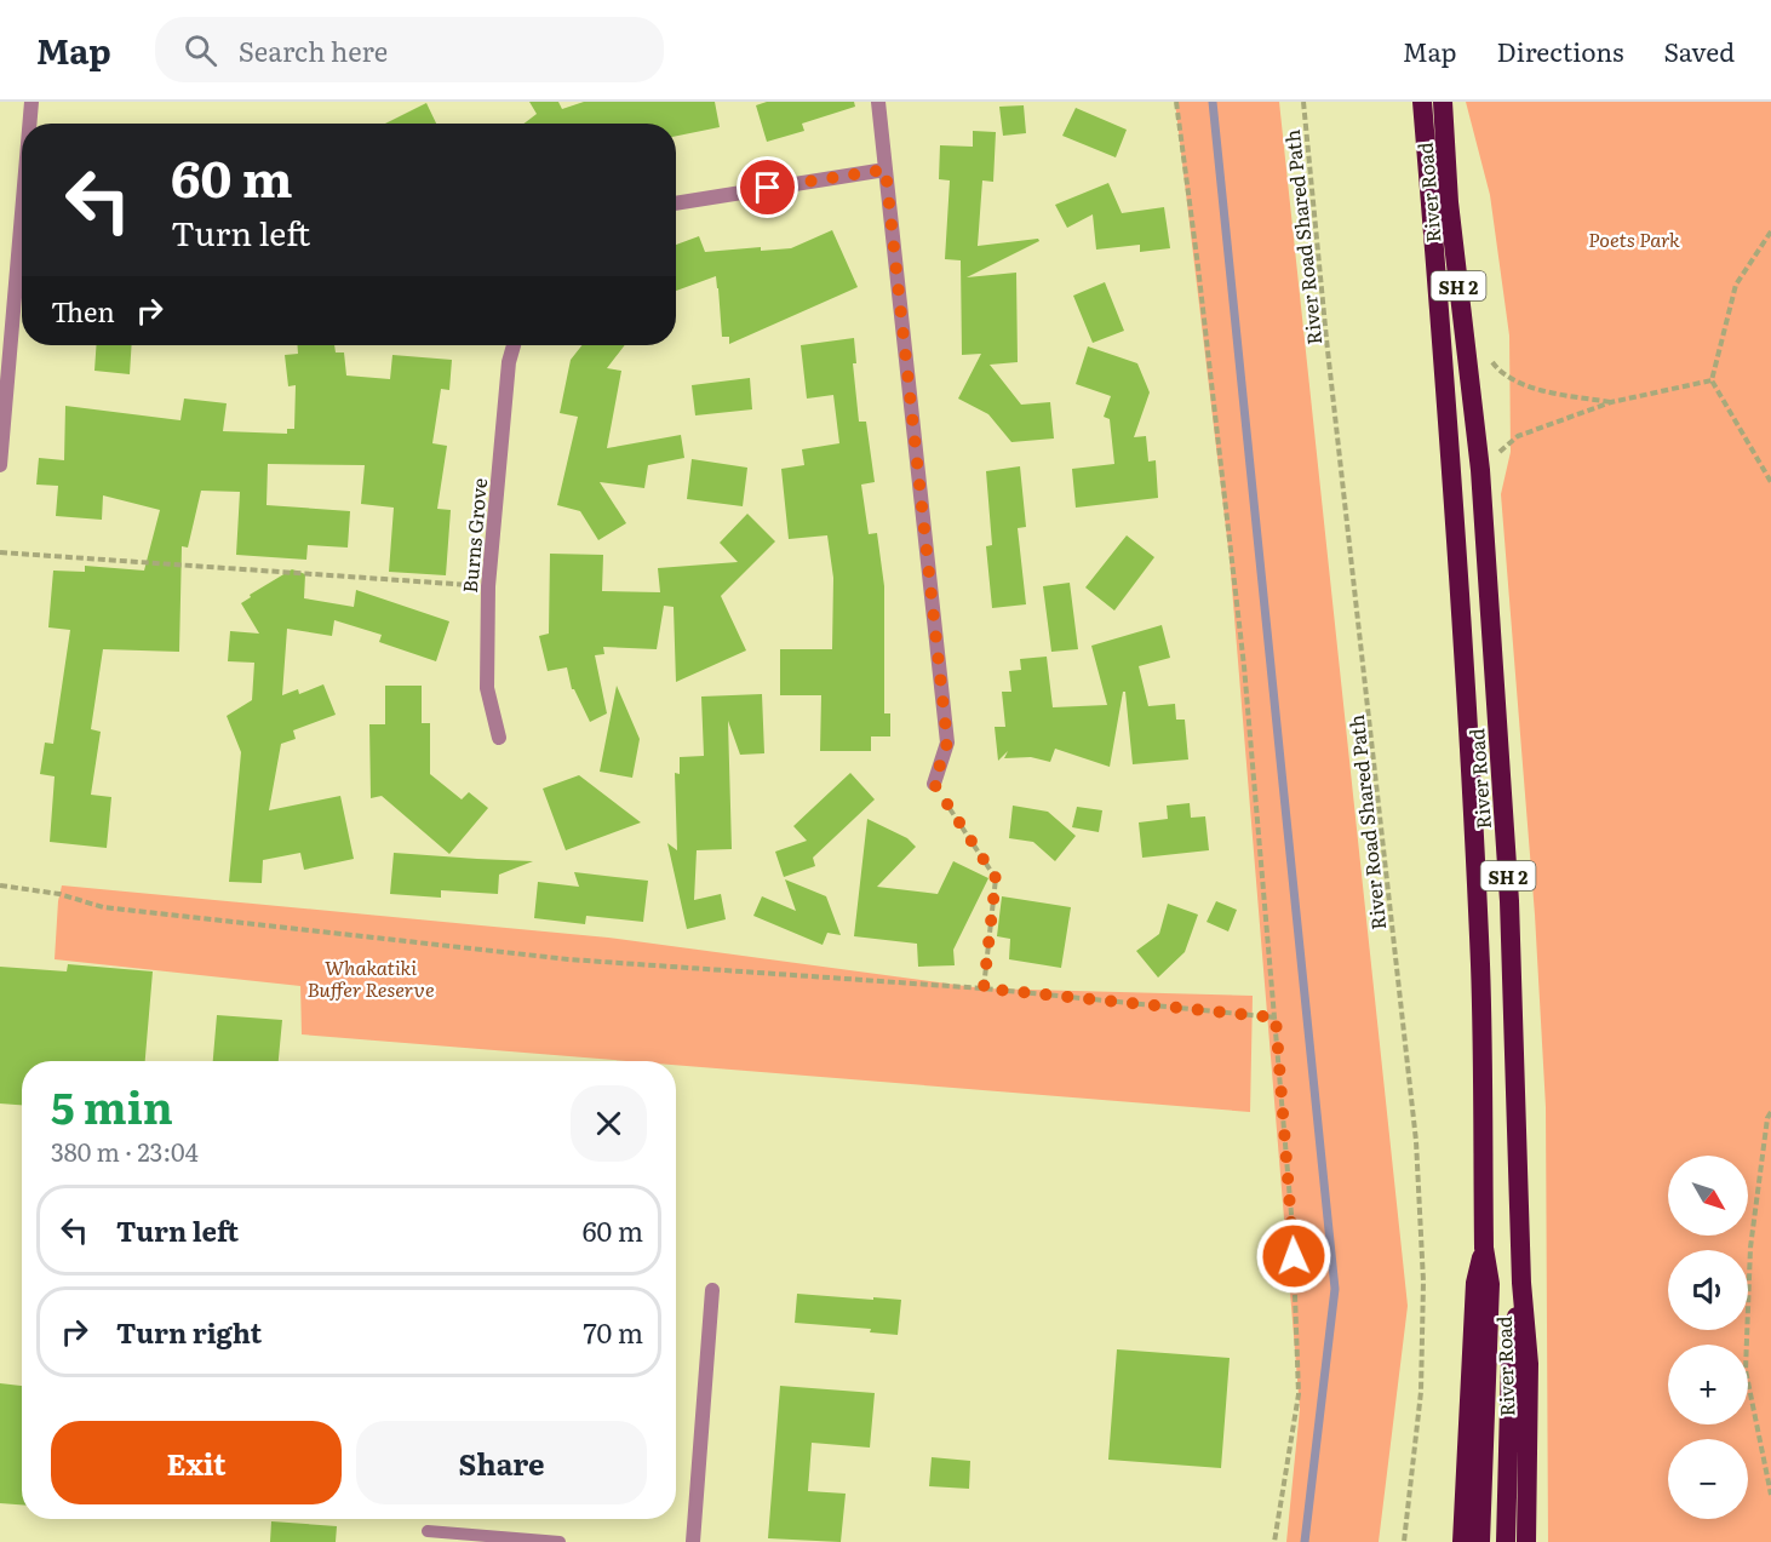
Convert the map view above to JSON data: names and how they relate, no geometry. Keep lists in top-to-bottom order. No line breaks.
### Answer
{"streets":{"highway":["River Road","SH 2"],"street":["Burns Grove"],"path":["River Road Shared Path"]},"parks":["Poets Park","Whakatiki Buffer Reserve"],"north":"bottom right","page":{"header":"Map","search":"Search here","nav":["Map","Directions","Saved"],"turn":["60 m","Turn left"],"then":"Then","heading":["5 min","380 m · 23:04"],"map_buttons":["+","−"],"list":[{"name":"Turn left","value":"60 m"},{"name":"Turn right","value":"70 m"}],"buttons":["Exit","Share"]}}
